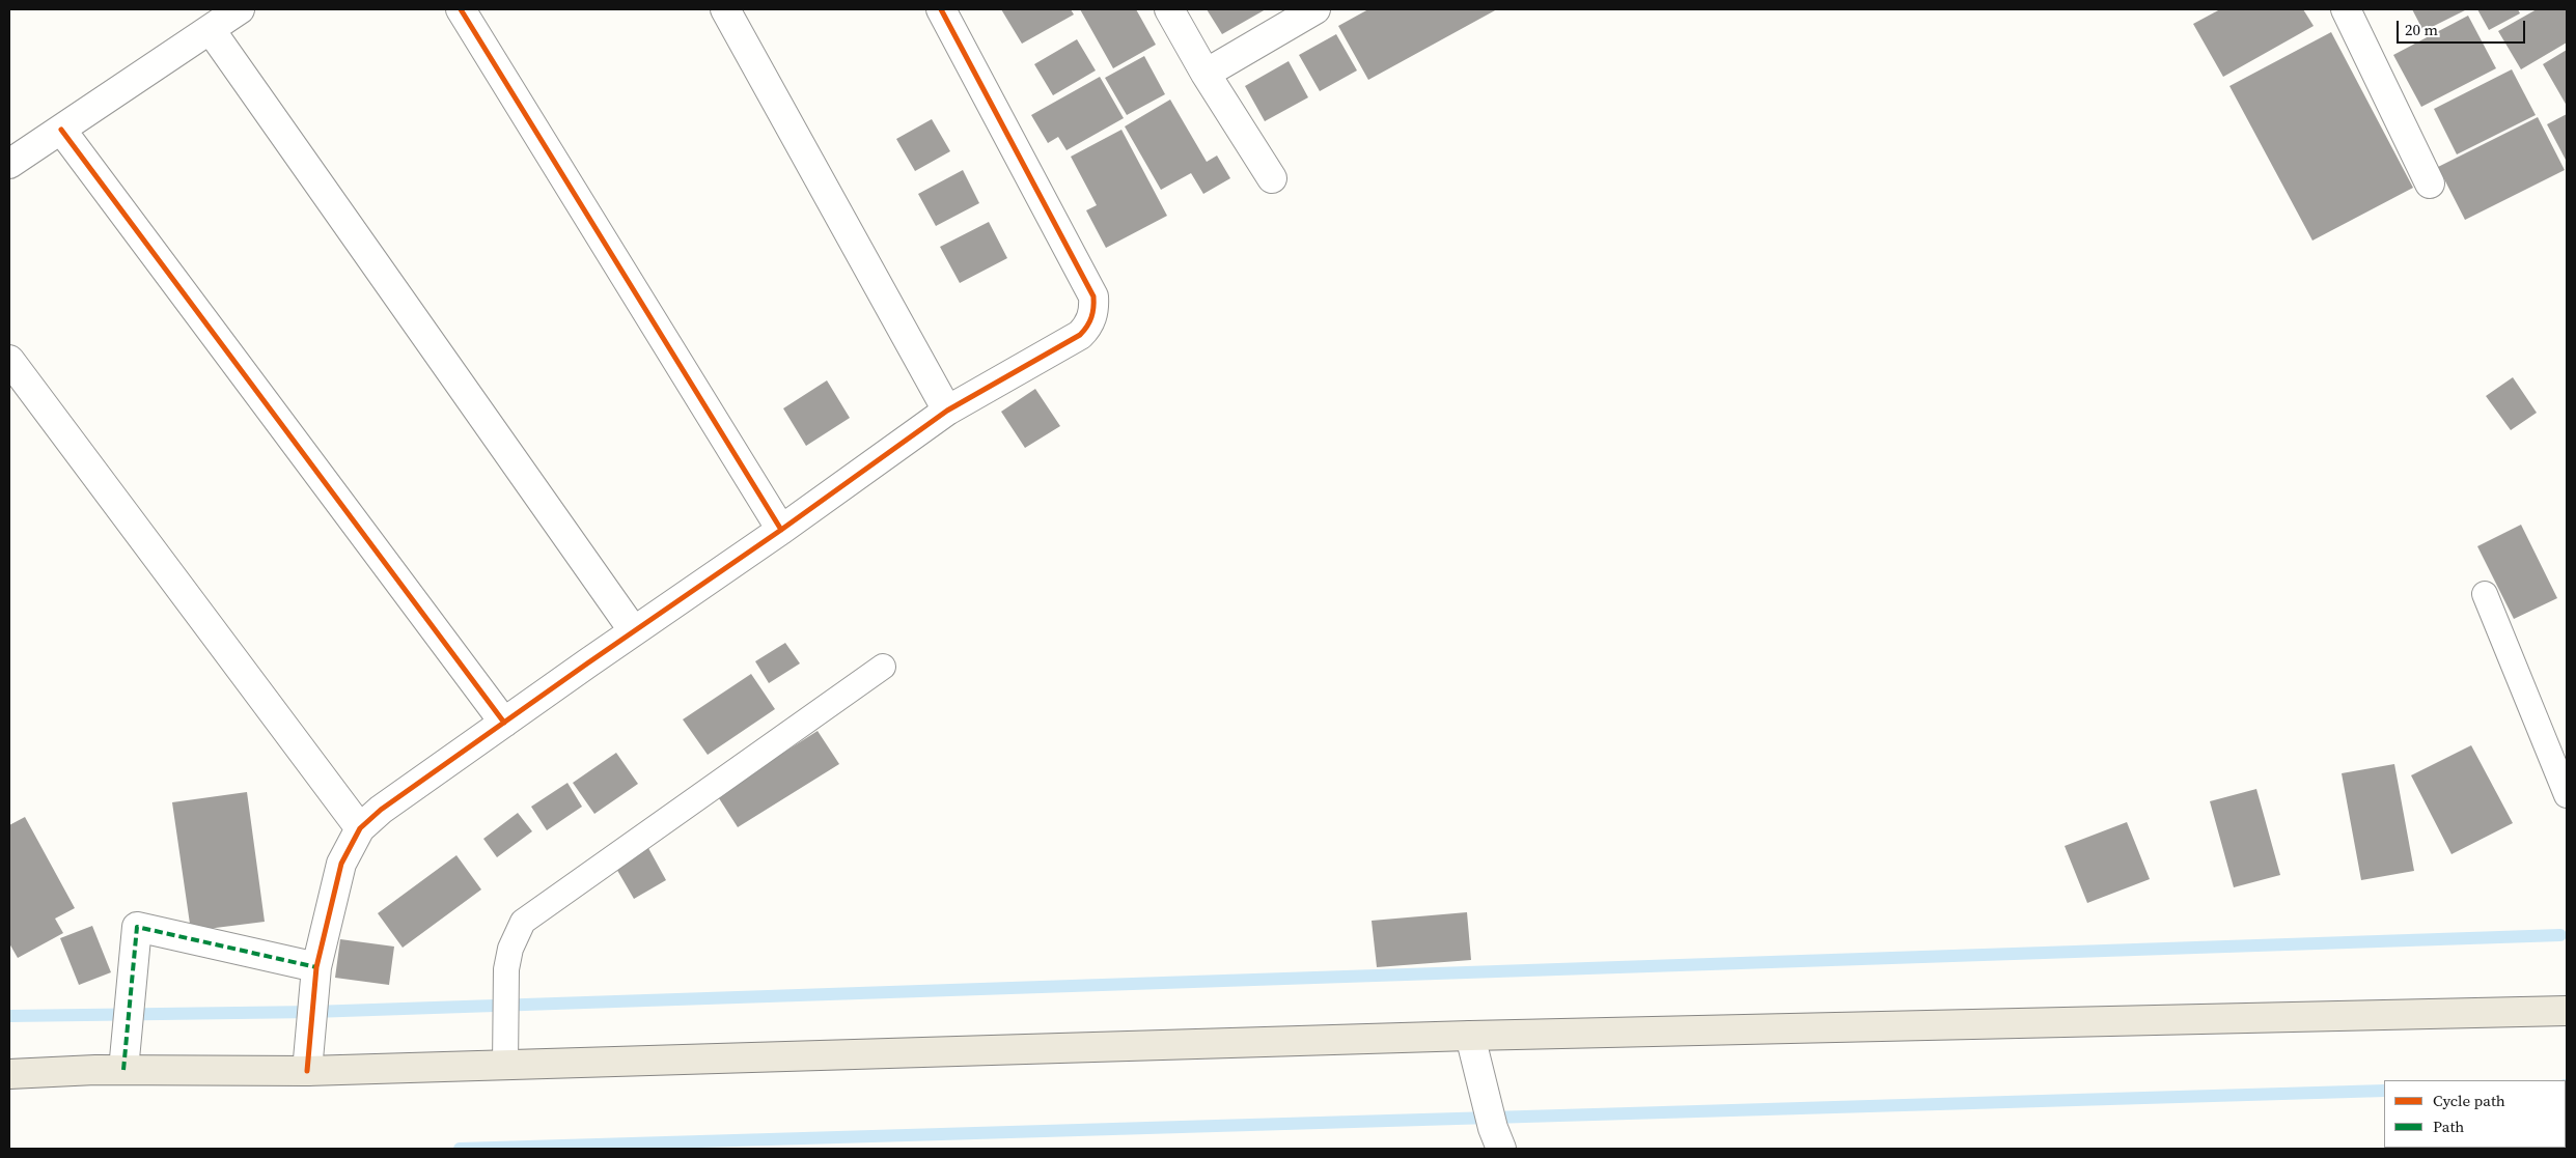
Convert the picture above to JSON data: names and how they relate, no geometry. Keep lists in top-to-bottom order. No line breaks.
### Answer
{"legend":["Cycle path","Path"],"scale_bar":"20 m"}
